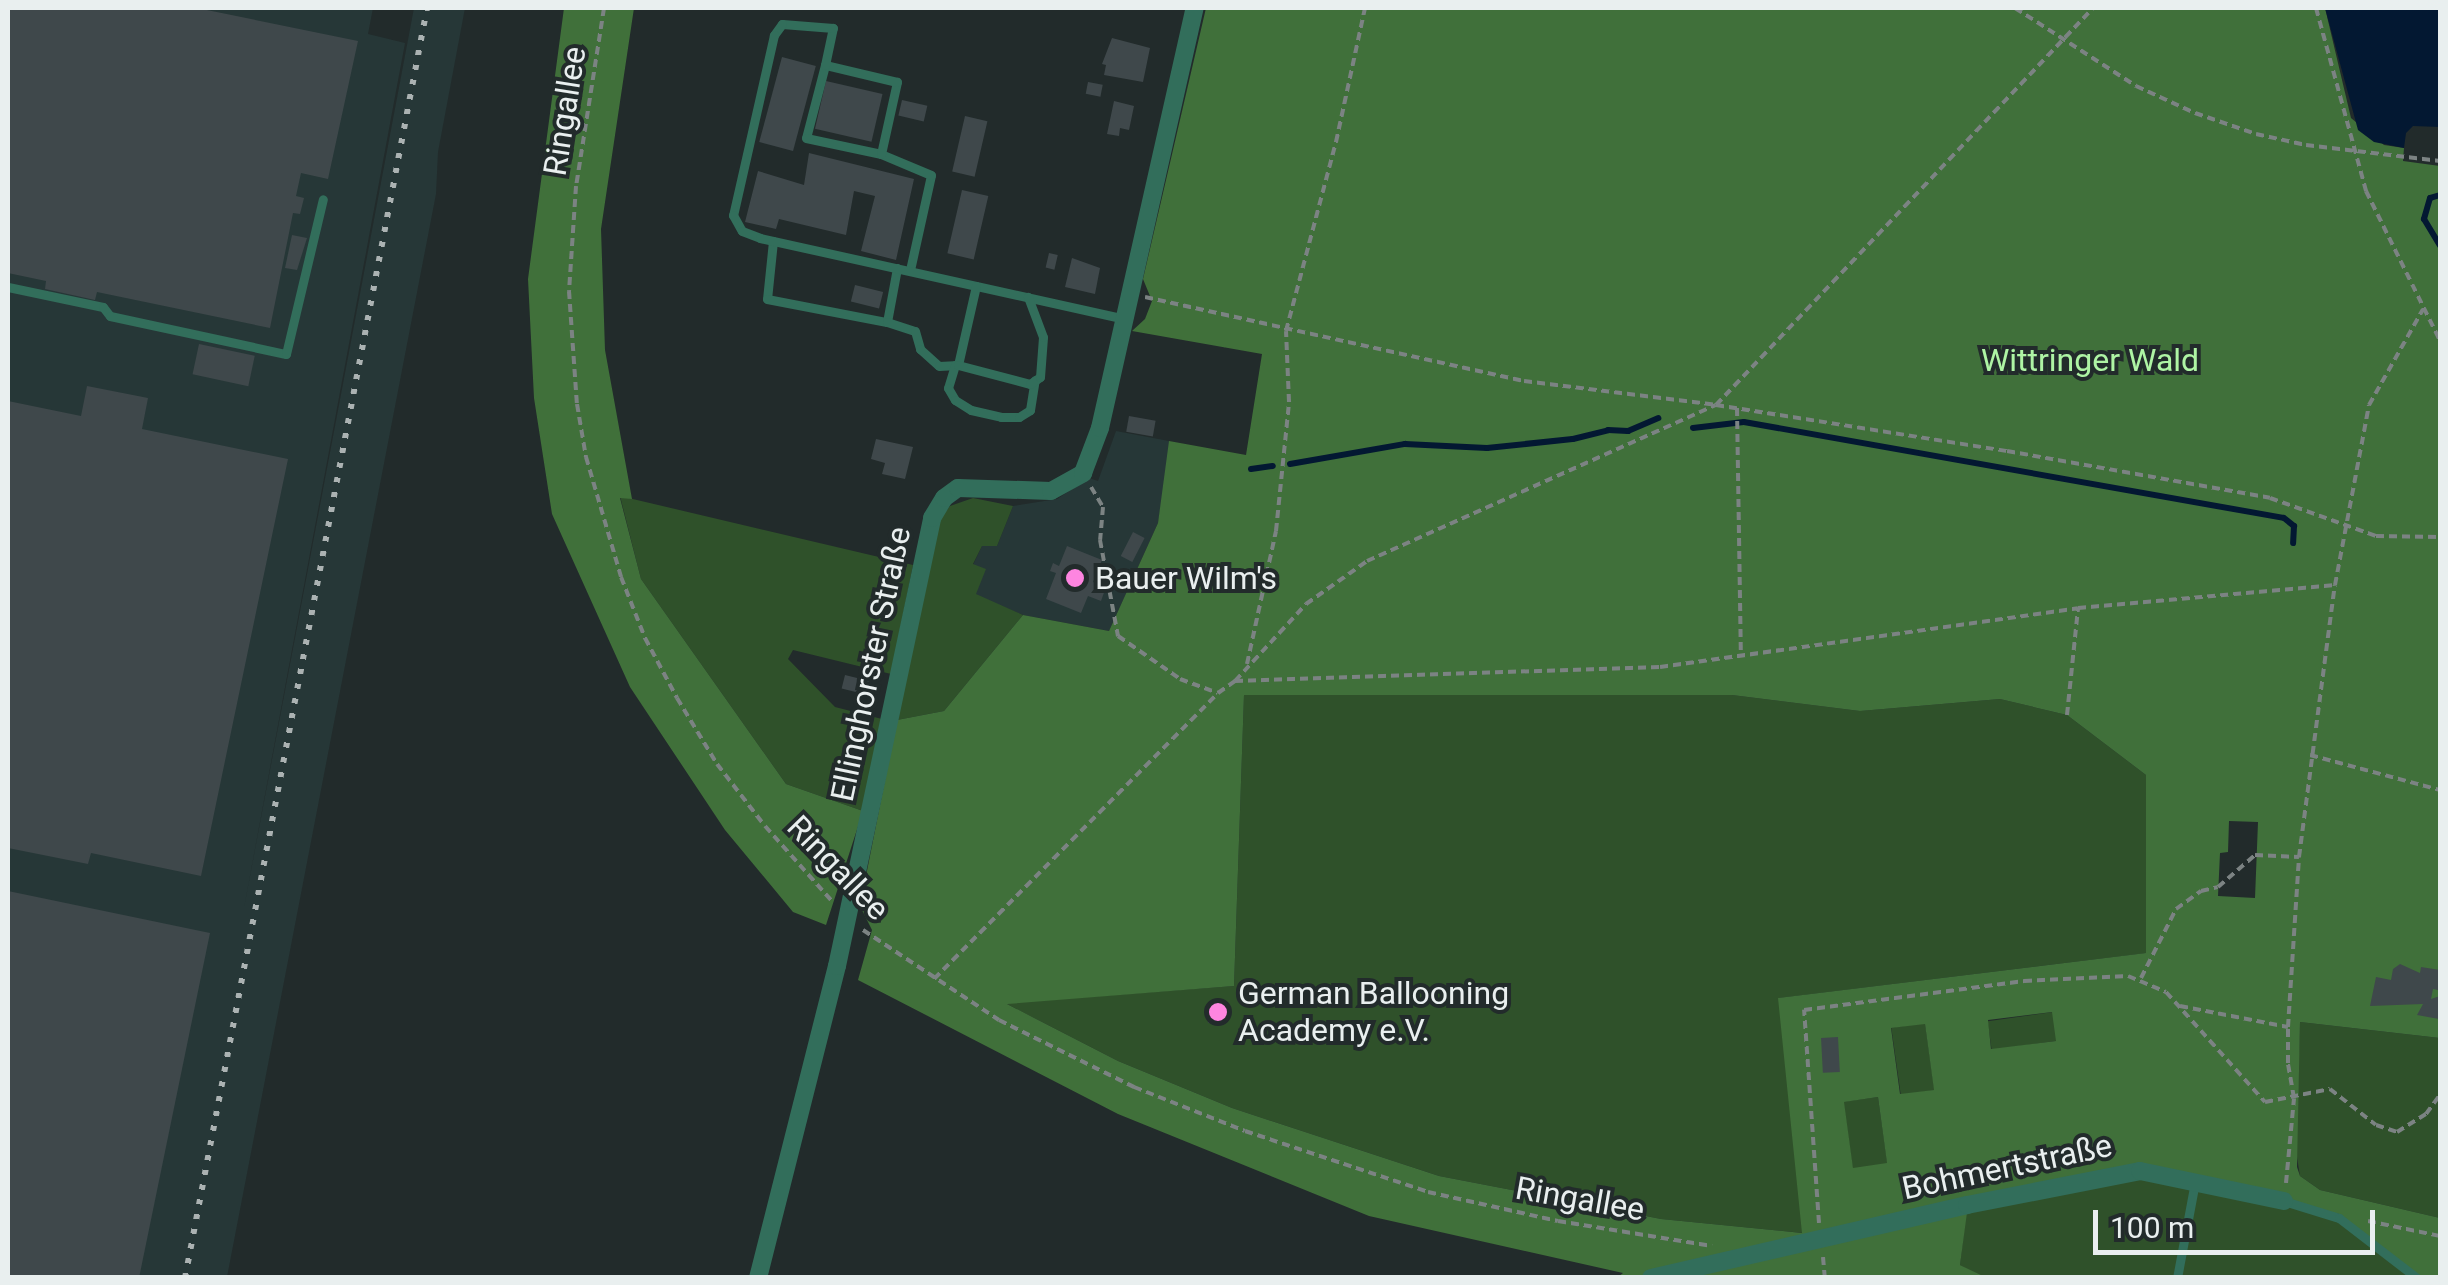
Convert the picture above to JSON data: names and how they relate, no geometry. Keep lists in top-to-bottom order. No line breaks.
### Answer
{"streets":{"street":["Ellinghorster Straße","Bohmertstraße"],"path":["Ringallee"]},"crossings":[["Ringallee","Ellinghorster Straße"],["Ringallee","Bohmertstraße"]],"parks":["Wittringer Wald"],"places":["Bauer Wilm's","German Ballooning Academy e.V."],"scale_bar":"100 m"}
